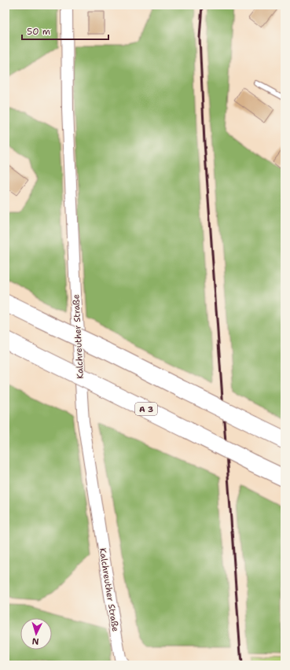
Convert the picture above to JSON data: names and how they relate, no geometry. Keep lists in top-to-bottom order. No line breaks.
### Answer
{"streets":{"highway":["A 3"],"street":["Kalchreuther Straße"]},"scale_bar":"50 m","north":"bottom"}
